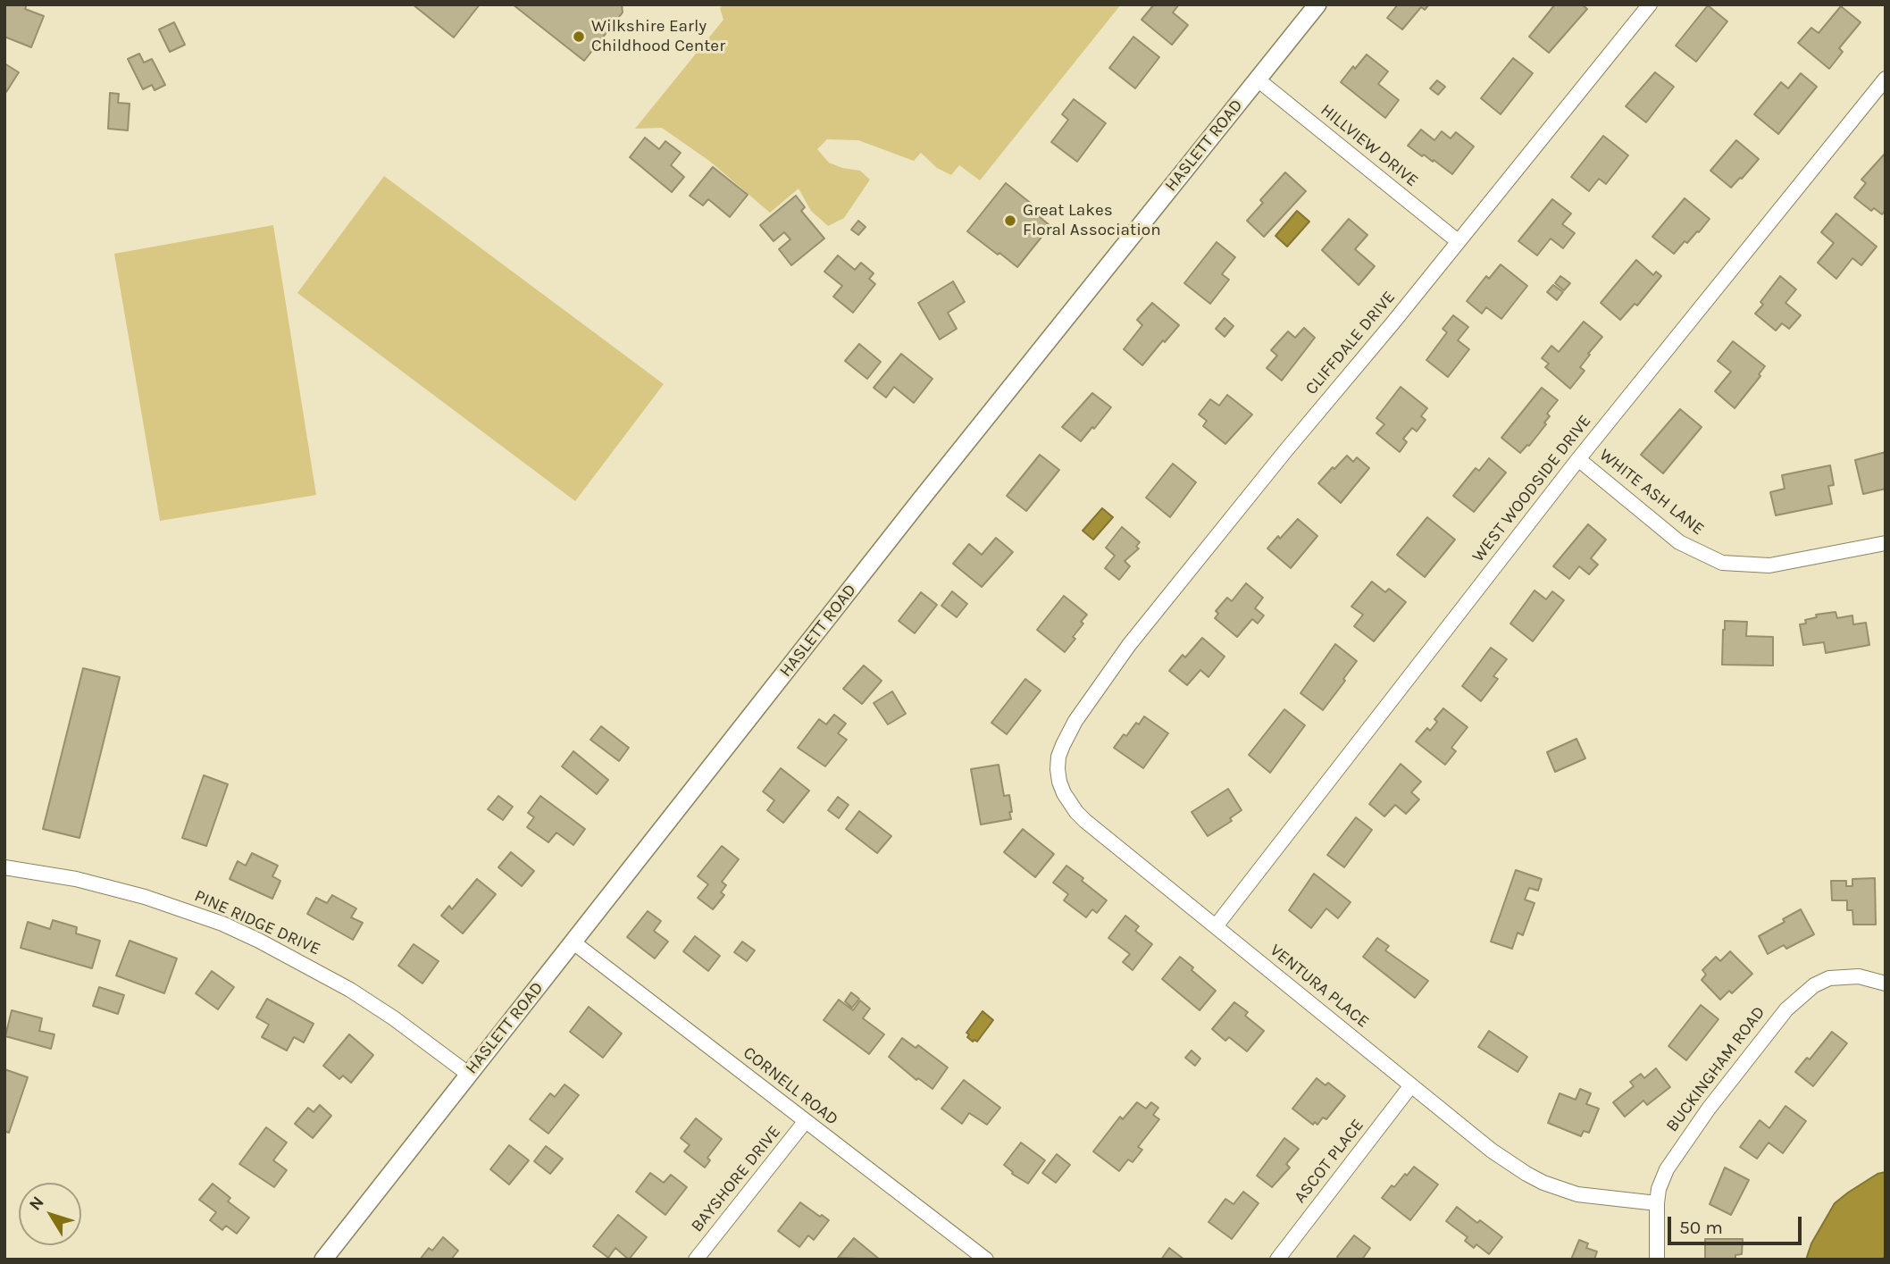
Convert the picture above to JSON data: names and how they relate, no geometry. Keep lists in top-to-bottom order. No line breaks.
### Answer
{"streets":{"street":["HASLETT ROAD","HILLVIEW DRIVE","CLIFFDALE DRIVE","WEST WOODSIDE DRIVE","WHITE ASH LANE","PINE RIDGE DRIVE","VENTURA PLACE","BUCKINGHAM ROAD","CORNELL ROAD","ASCOT PLACE","BAYSHORE DRIVE"]},"crossings":[["HASLETT ROAD","HILLVIEW DRIVE"],["HASLETT ROAD","PINE RIDGE DRIVE"],["HASLETT ROAD","CORNELL ROAD"],["HILLVIEW DRIVE","CLIFFDALE DRIVE"],["CLIFFDALE DRIVE","VENTURA PLACE"],["WEST WOODSIDE DRIVE","WHITE ASH LANE"],["WEST WOODSIDE DRIVE","VENTURA PLACE"],["VENTURA PLACE","BUCKINGHAM ROAD"],["VENTURA PLACE","ASCOT PLACE"],["CORNELL ROAD","BAYSHORE DRIVE"]],"places":["Wilkshire Early Childhood Center","Great Lakes Floral Association"],"scale_bar":"50 m","north":"top left"}
